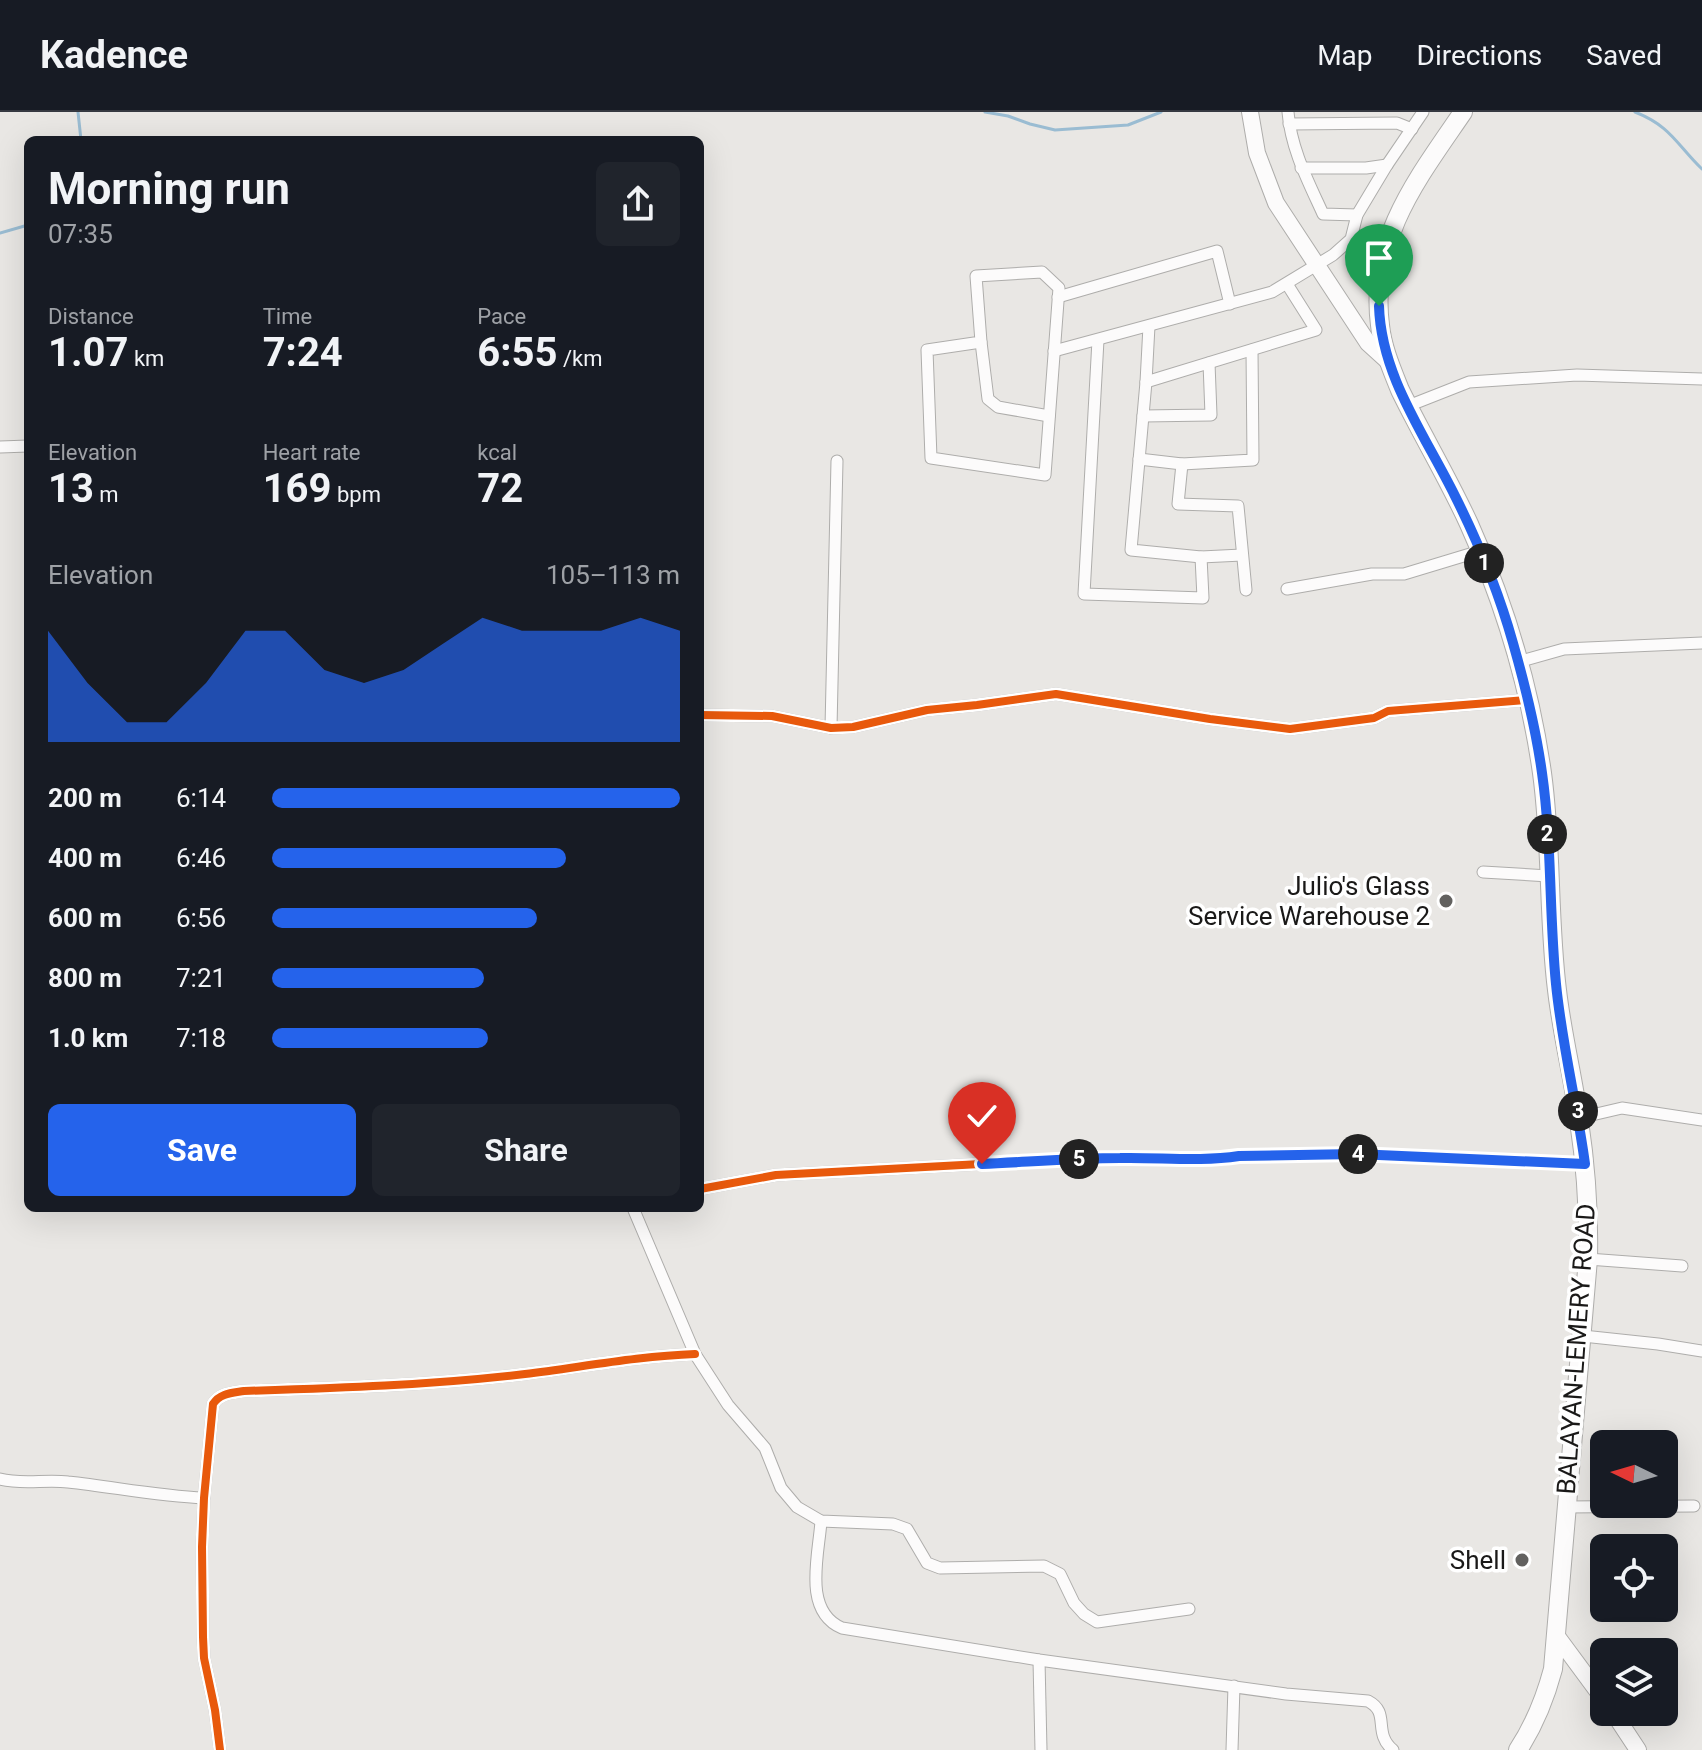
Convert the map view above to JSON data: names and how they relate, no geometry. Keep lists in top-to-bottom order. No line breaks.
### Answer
{"streets":{"main road":["BALAYAN-LEMERY ROAD"]},"places":["Julio's Glass Service Warehouse 2","Shell"],"north":"left","page":{"header":"Kadence","nav":["Map","Directions","Saved"],"heading":["Morning run","07:35"],"stats":[["Distance","1.07 km"],["Time","7:24"],["Pace","6:55 /km"],["Elevation","13 m"],["Heart rate","169 bpm"],["kcal","72"]],"pins":["1","2","3","4","5"],"chart":["Elevation","105–113 m"],"list":[{"name":"200 m","note":"6:14"},{"name":"400 m","note":"6:46"},{"name":"600 m","note":"6:56"},{"name":"800 m","note":"7:21"},{"name":"1.0 km","note":"7:18"}],"buttons":["Save","Share"]}}
